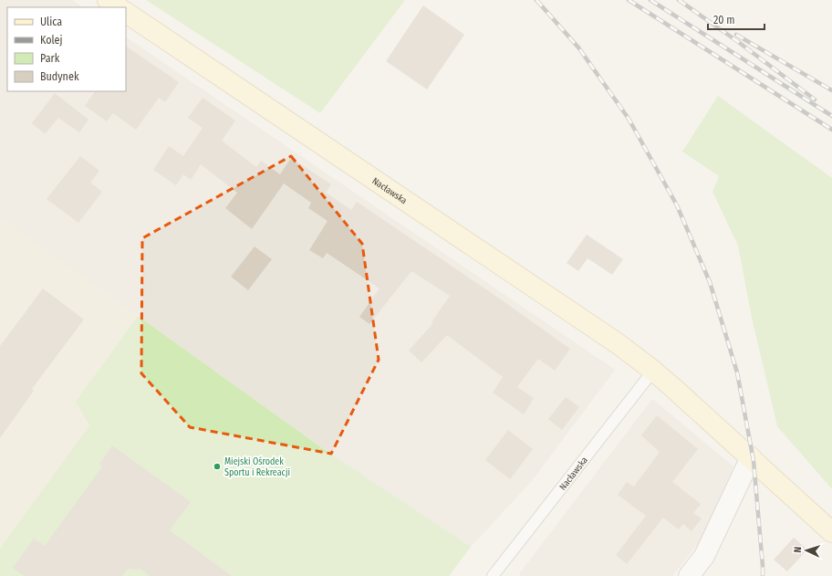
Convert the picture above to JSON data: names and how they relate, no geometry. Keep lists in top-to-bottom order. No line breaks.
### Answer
{"streets":{"street":["Nacławska"]},"places":["Miejski Ośrodek Sportu i Rekreacji"],"legend":["Ulica","Kolej","Park","Budynek"],"scale_bar":"20 m","north":"left"}
